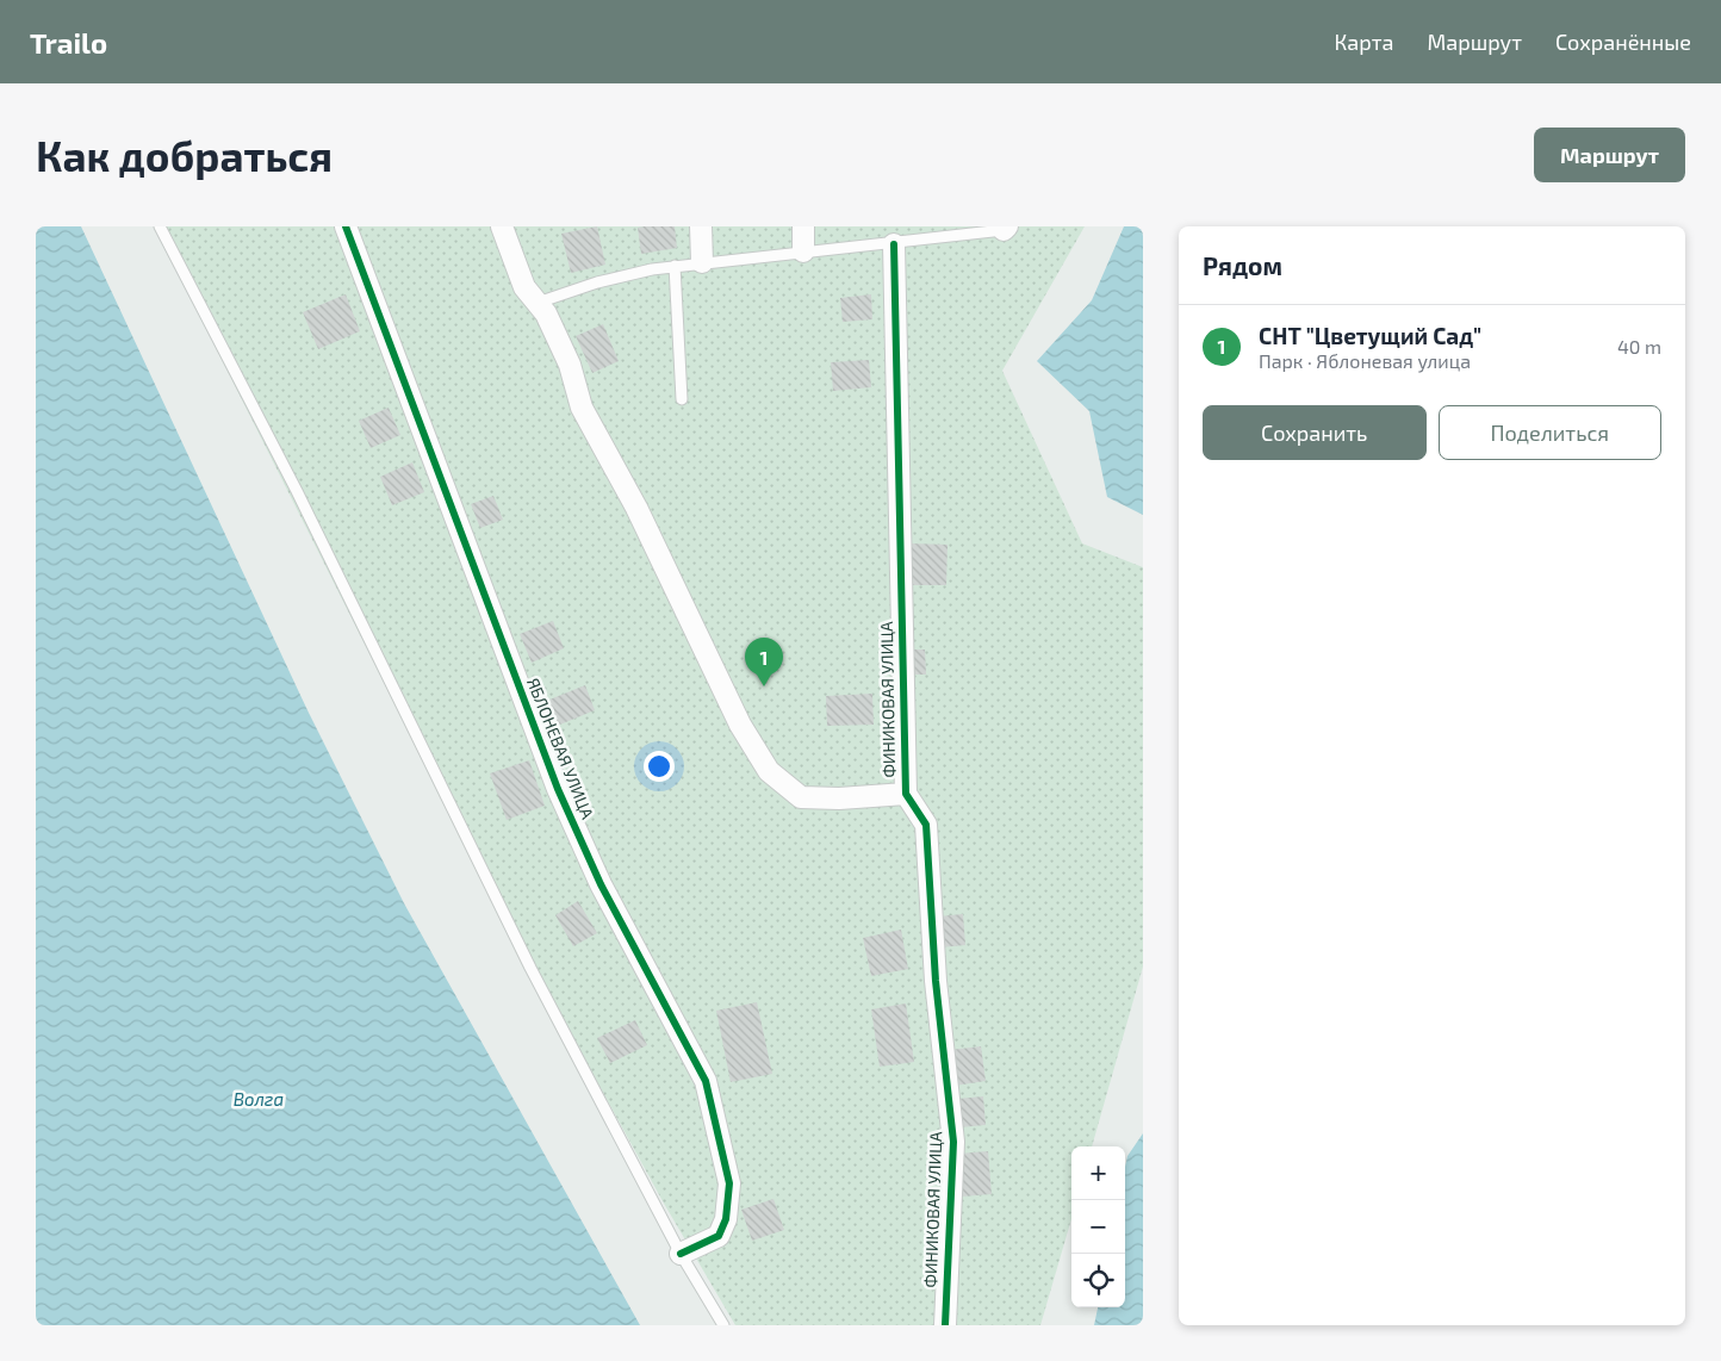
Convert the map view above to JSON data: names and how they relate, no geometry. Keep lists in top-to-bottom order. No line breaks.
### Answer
{"streets":{"street":["ФИНИКОВАЯ УЛИЦА","ЯБЛОНЕВАЯ УЛИЦА"]},"water":["Волга"],"page":{"header":"Trailo","nav":["Карта","Маршрут","Сохранённые"],"buttons":["Маршрут",["Сохранить","Поделиться"]],"title":"Как добраться","heading":"Рядом","list":[{"mark":"1","name":"СНТ \"Цветущий Сад\"","note":"Парк · Яблоневая улица","value":"40 m"}],"pins":"1","map_buttons":["+","−"]}}
